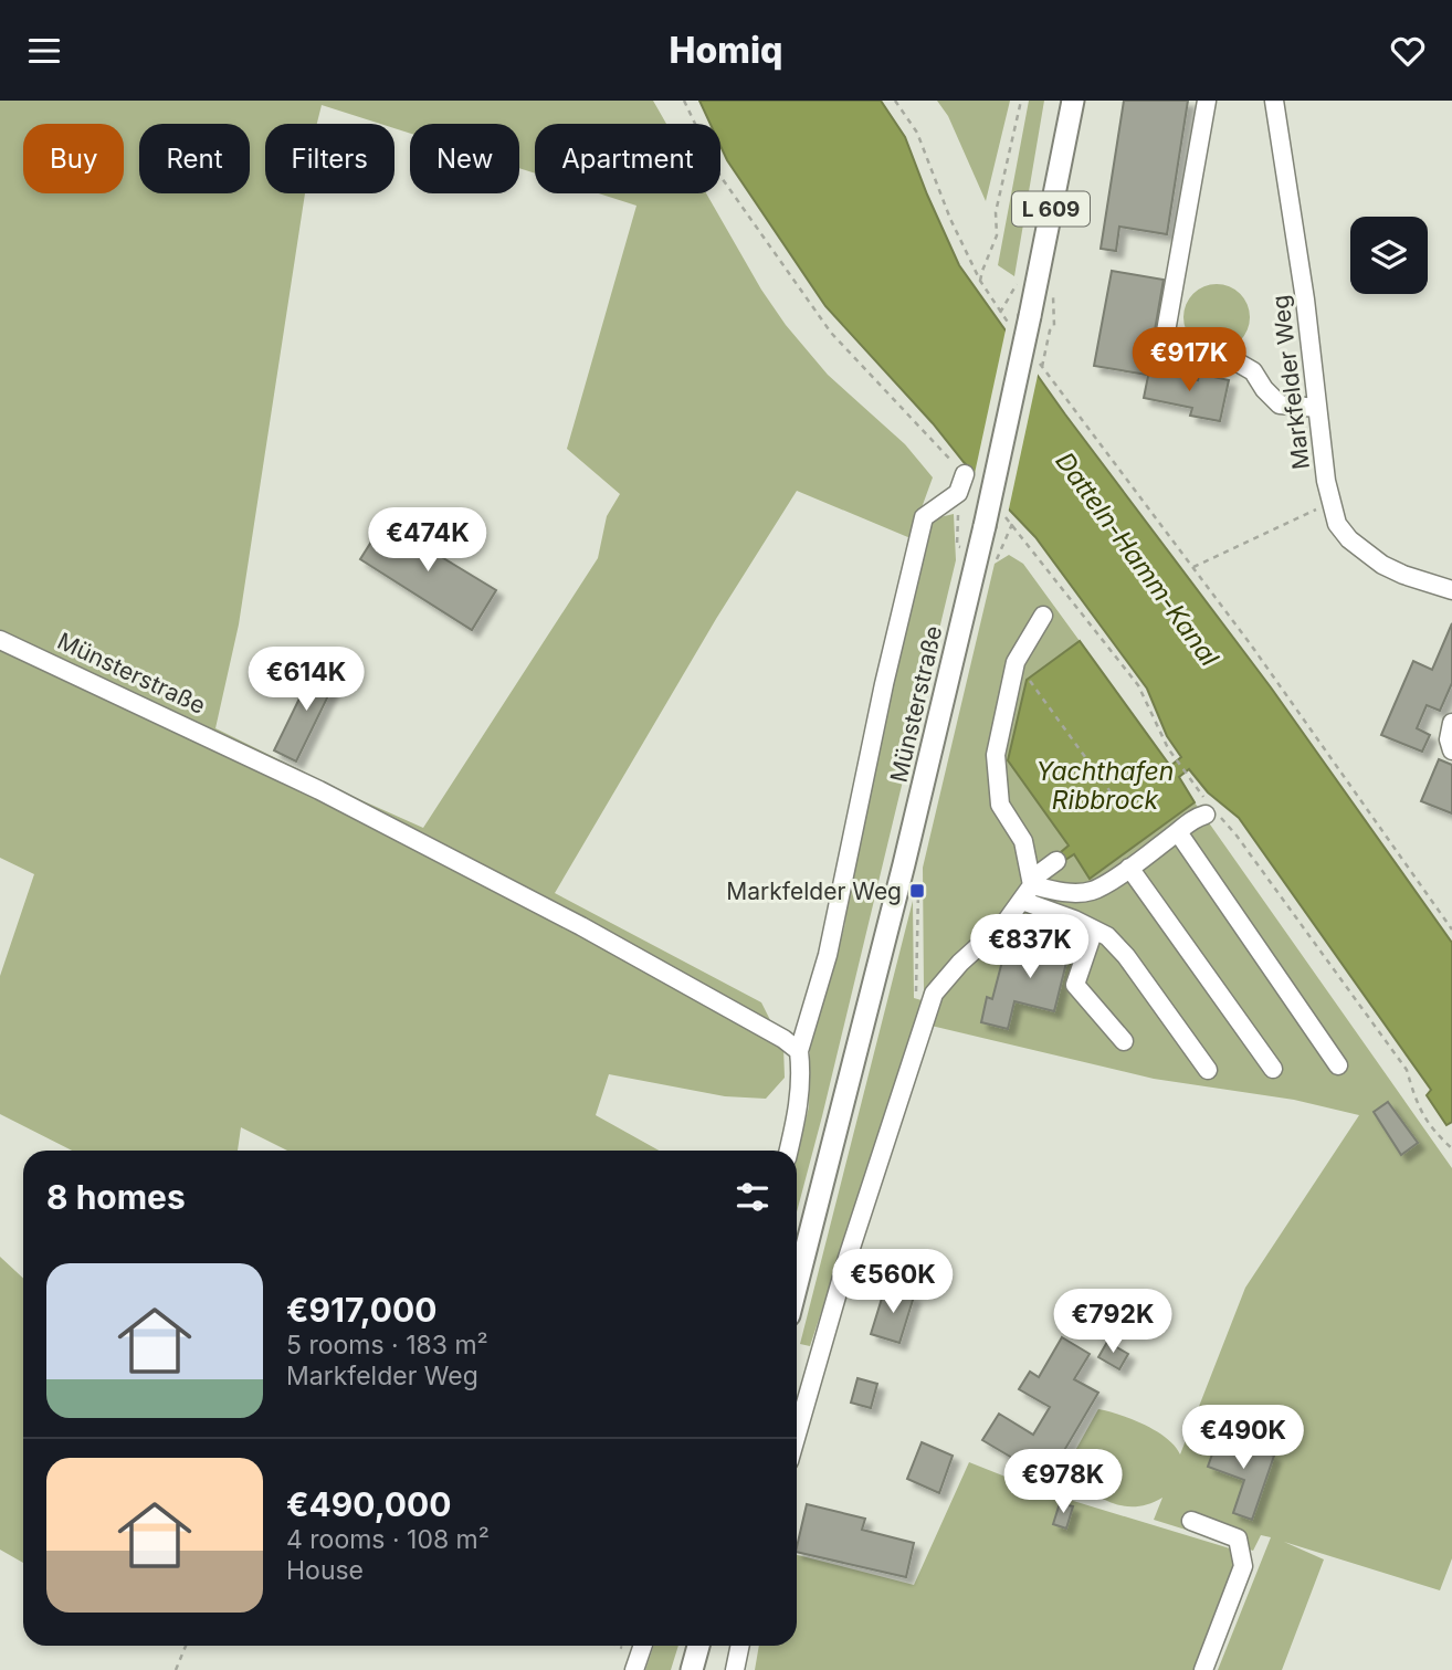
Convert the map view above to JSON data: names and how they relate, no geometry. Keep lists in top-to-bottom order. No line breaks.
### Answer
{"streets":{"main road":["L 609","Münsterstraße"],"street":["Markfelder Weg"]},"water":["Datteln-Hamm-Kanal","Yachthafen Ribbrock"],"places":{"transit":["Markfelder Weg"]},"page":{"header":"Homiq","chip":["Buy","Rent","Filters","New","Apartment"],"price":["€917K","€474K","€614K","€837K","€560K","€792K","€490K","€978K"],"heading":"8 homes","list":[{"name":"€917,000","note":"5 rooms · 183 m² · Markfelder Weg"},{"name":"€490,000","note":"4 rooms · 108 m² · House"}]}}
